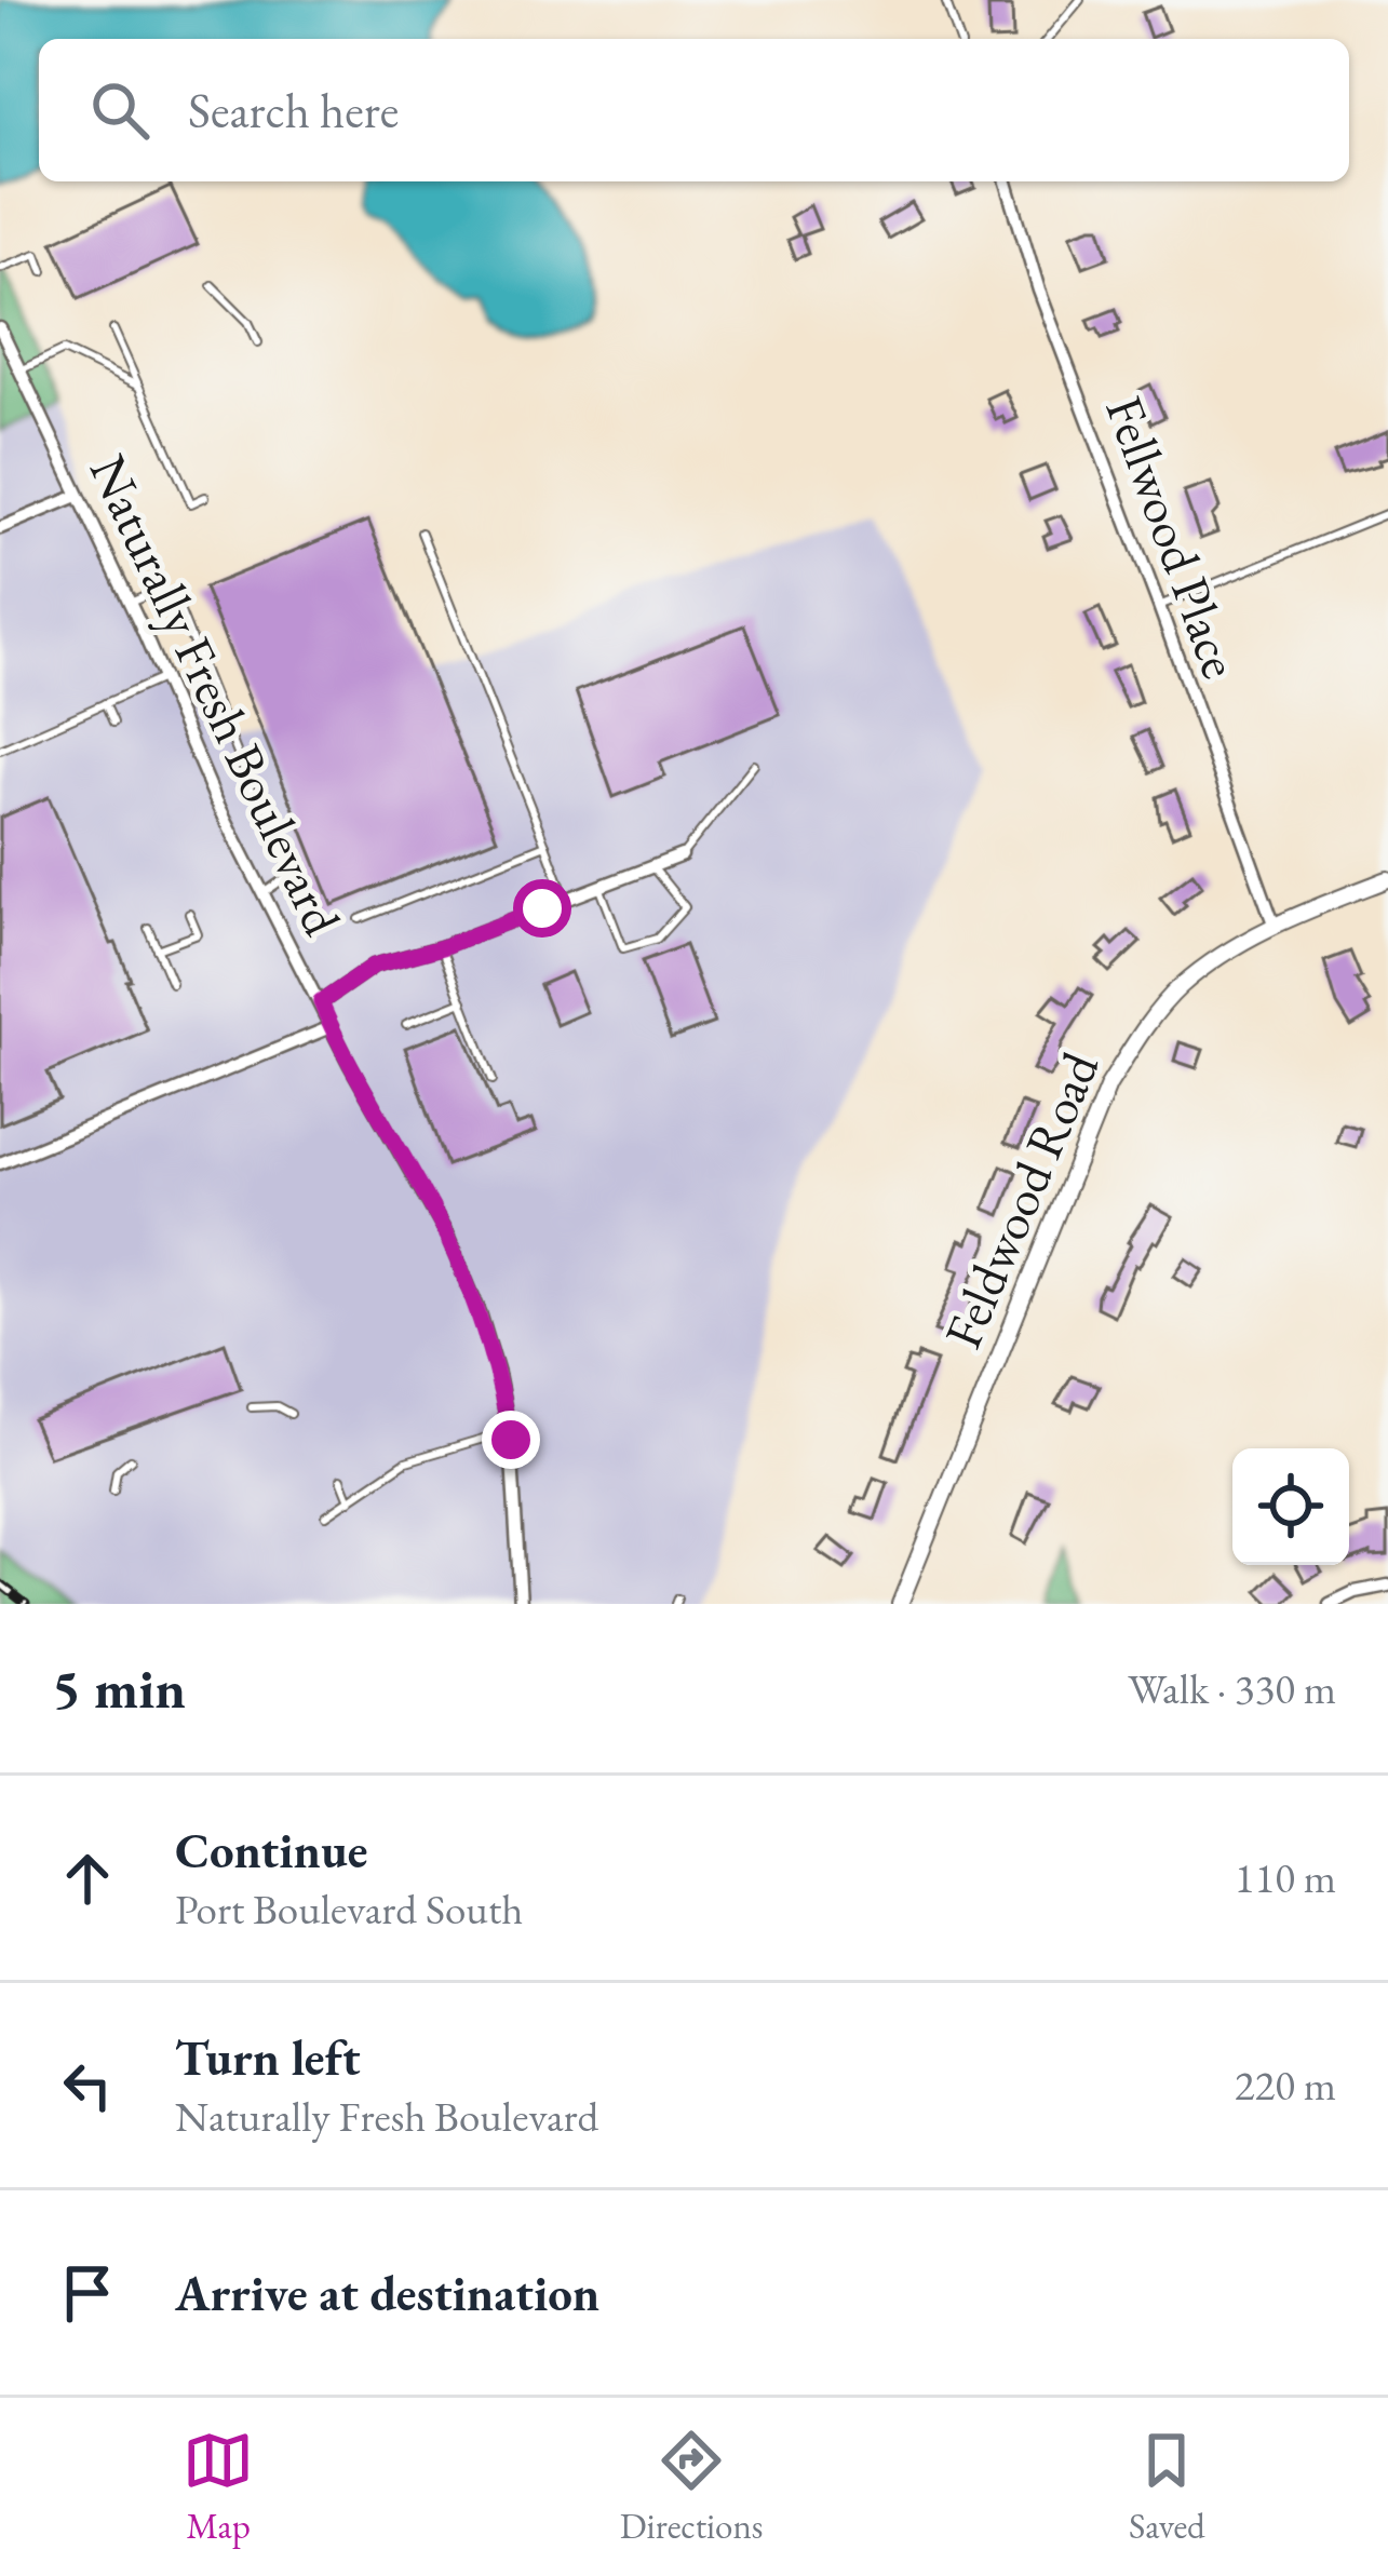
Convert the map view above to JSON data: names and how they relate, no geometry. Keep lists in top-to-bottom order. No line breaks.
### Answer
{"streets":{"street":["Fellwood Place","Naturally Fresh Boulevard","Feldwood Road"]},"crossings":[["Fellwood Place","Feldwood Road"]],"page":{"search":"Search here","heading":["5 min","Walk · 330 m"],"list":[["Continue","Port Boulevard South","110 m"],["Turn left","Naturally Fresh Boulevard","220 m"],"Arrive at destination"],"nav":["Map","Directions","Saved"]}}
